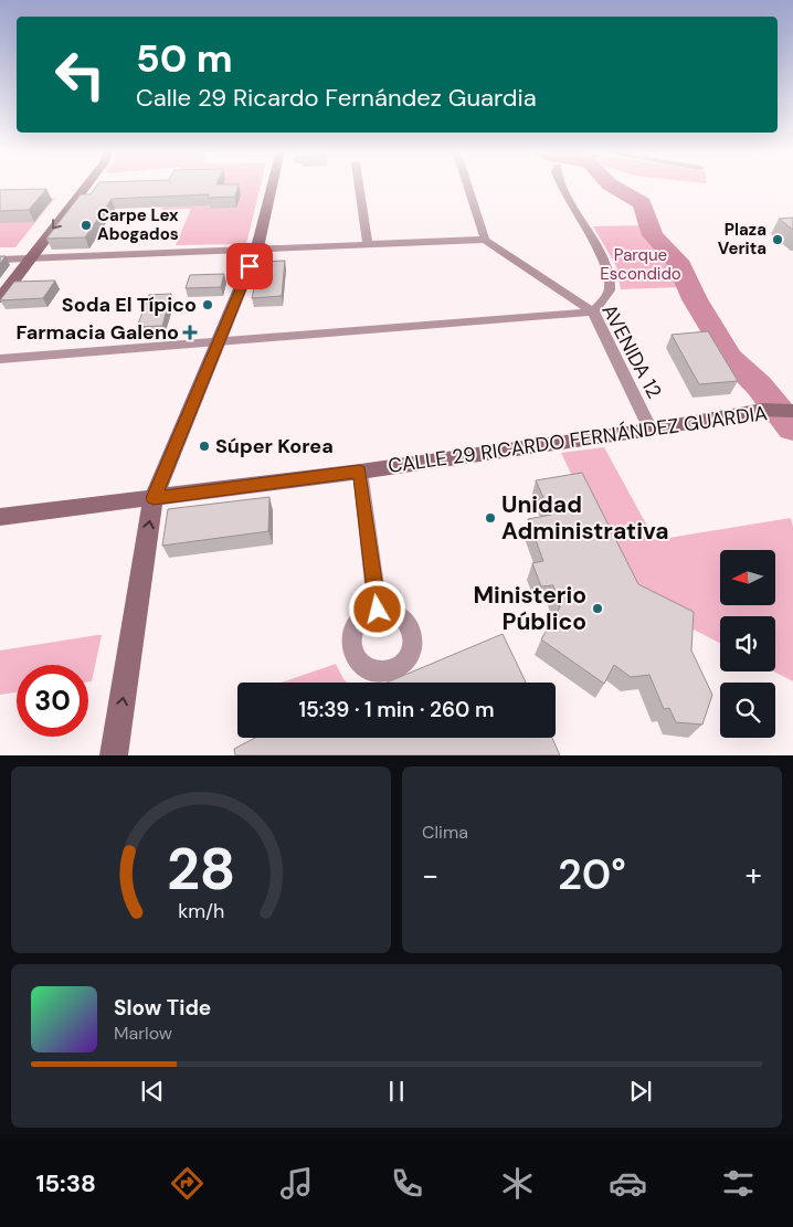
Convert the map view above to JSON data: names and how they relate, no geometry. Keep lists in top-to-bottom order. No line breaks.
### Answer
{"streets":{"street":["AVENIDA 12","CALLE 29 RICARDO FERNÁNDEZ GUARDIA"]},"crossings":[["AVENIDA 12","CALLE 29 RICARDO FERNÁNDEZ GUARDIA"]],"parks":["Parque Escondido"],"places":{"other":["Carpe Lex Abogados","Plaza Verita","Soda El Típico","Súper Korea","Unidad Administrativa","Ministerio Público"],"health":["Farmacia Galeno"]},"north":"left","page":{"turn":["50 m","Calle 29 Ricardo Fernández Guardia"],"limit":"30","trip":"15:39 · 1 min · 260 m","tile":"Clima","heat":["−","20°","+"],"song":["Slow Tide","Marlow"],"tabs":"15:38","gauge":["28","km/h"]}}
